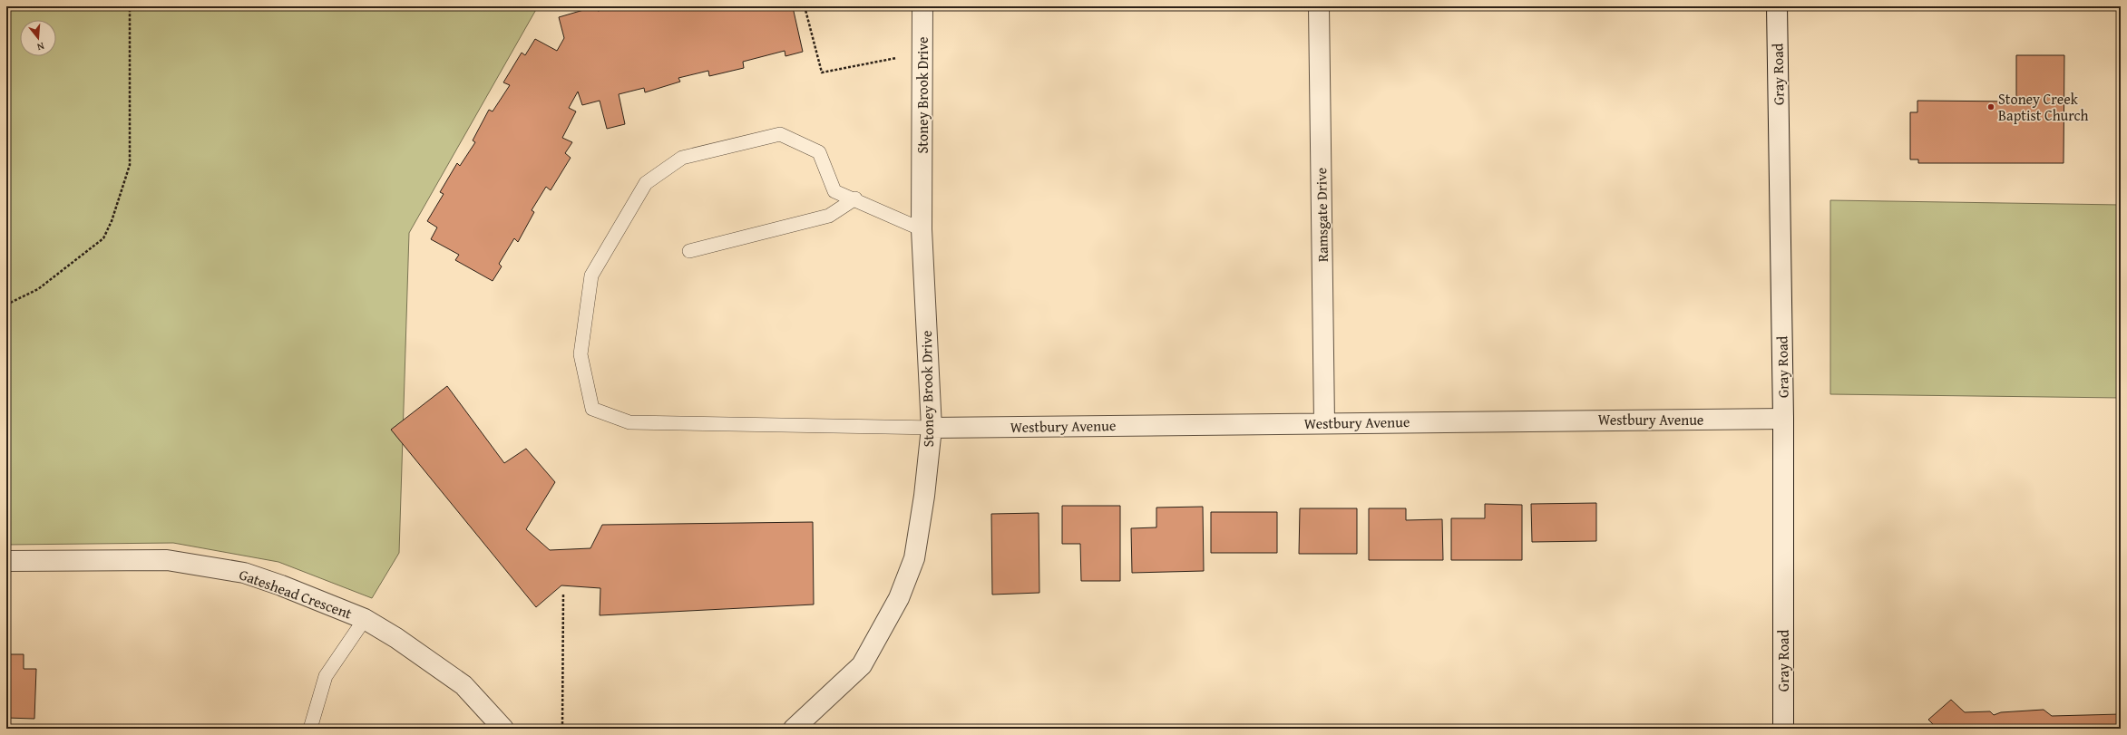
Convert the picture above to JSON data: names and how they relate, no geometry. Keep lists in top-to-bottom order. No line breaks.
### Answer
{"streets":{"street":["Gray Road","Stoney Brook Drive","Ramsgate Drive","Westbury Avenue","Gateshead Crescent"]},"crossings":[["Gray Road","Westbury Avenue"],["Stoney Brook Drive","Westbury Avenue"],["Ramsgate Drive","Westbury Avenue"]],"places":["Stoney Creek Baptist Church"],"north":"bottom"}
